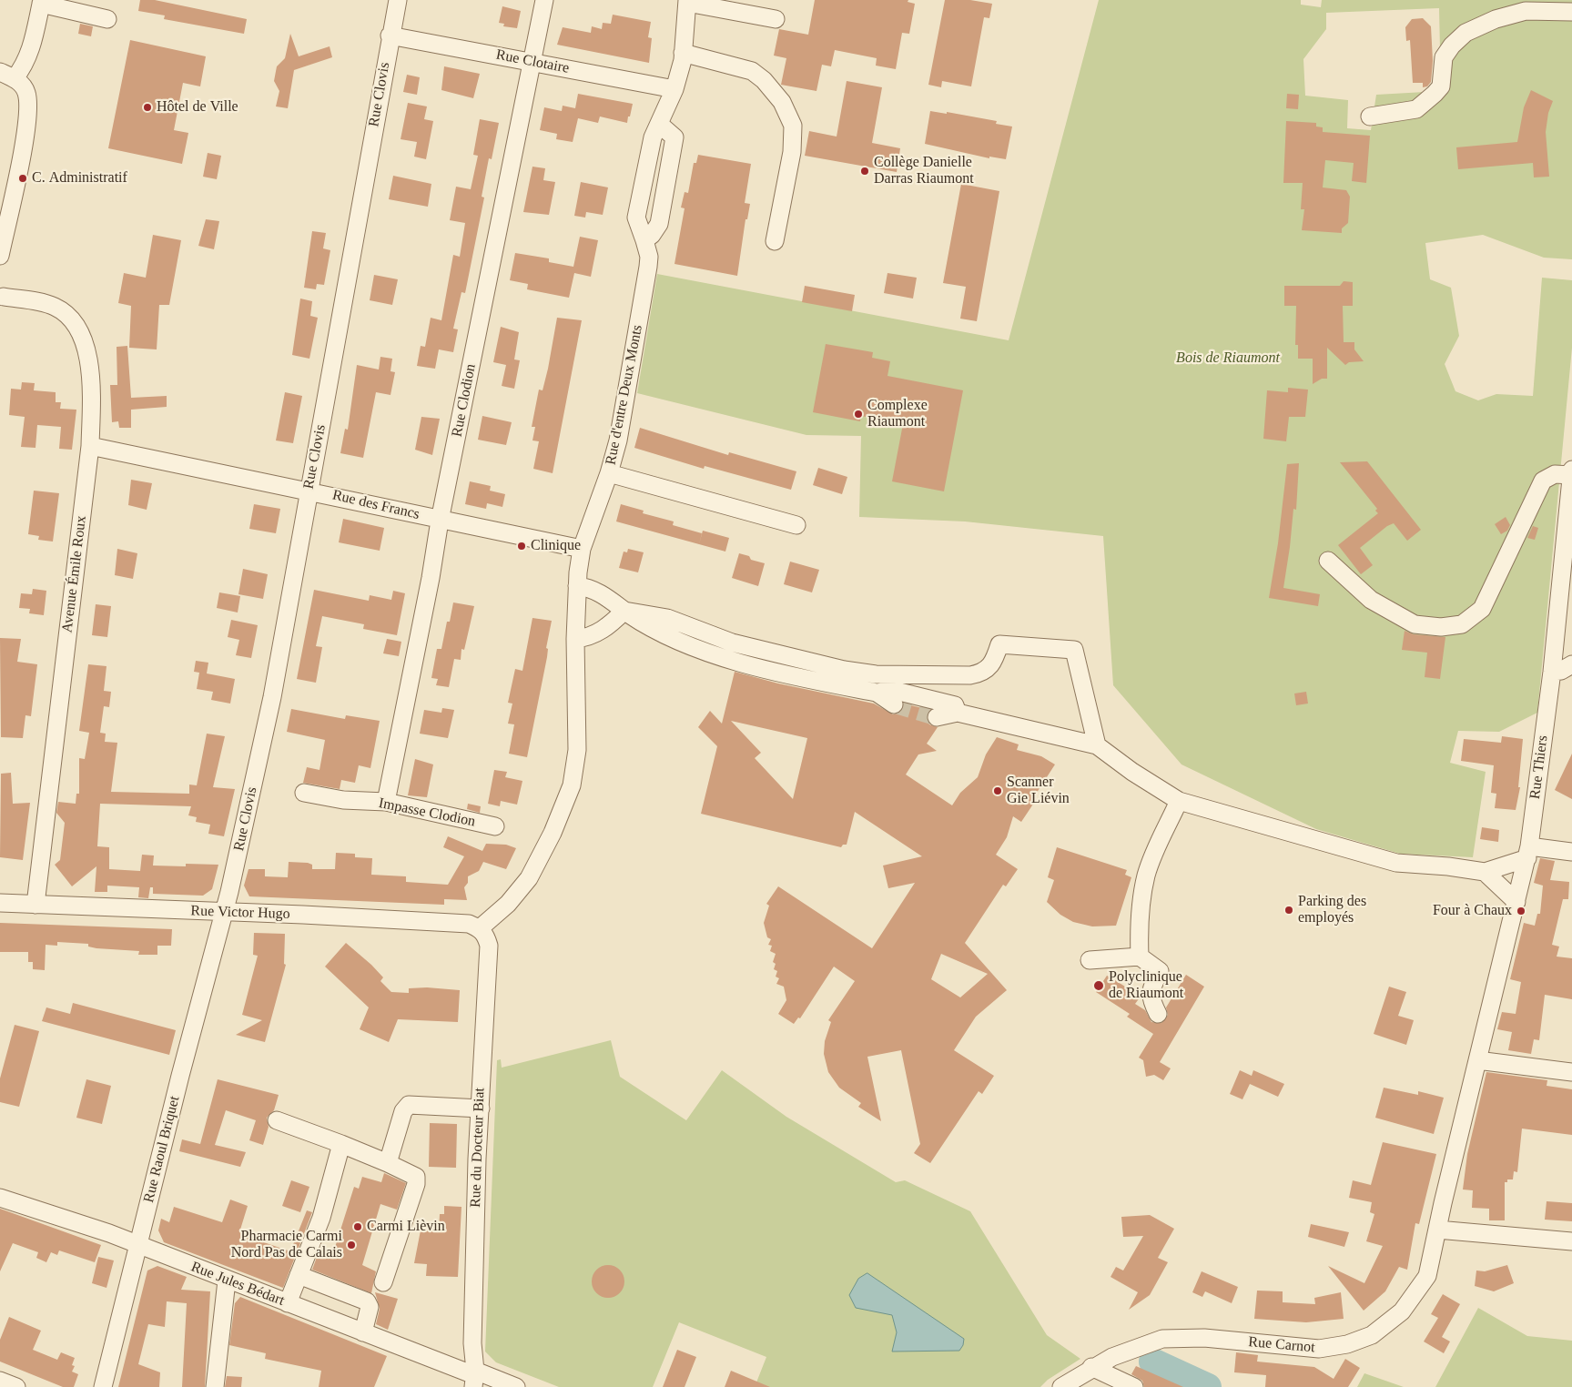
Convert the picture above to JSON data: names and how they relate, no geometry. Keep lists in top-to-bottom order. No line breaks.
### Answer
{"streets":{"street":["Rue Clotaire","Rue Clovis","Rue d'entre Deux Monts","Rue Clodion","Rue des Francs","Avenue Émile Roux","Rue Thiers","Impasse Clodion","Rue Victor Hugo","Rue du Docteur Biat","Rue Raoul Briquet","Rue Jules Bédart","Rue Carnot"]},"crossings":[["Rue Clotaire","Rue Clovis"],["Rue Clotaire","Rue d'entre Deux Monts"],["Rue Clotaire","Rue Clodion"],["Rue Clovis","Rue des Francs"],["Rue Clovis","Rue Victor Hugo"],["Rue Clovis","Rue Raoul Briquet"],["Rue d'entre Deux Monts","Rue des Francs"],["Rue d'entre Deux Monts","Rue Victor Hugo"],["Rue d'entre Deux Monts","Rue du Docteur Biat"],["Rue Clodion","Rue des Francs"],["Rue Clodion","Impasse Clodion"],["Rue des Francs","Avenue Émile Roux"],["Avenue Émile Roux","Rue Victor Hugo"],["Rue Thiers","Rue Carnot"],["Rue Victor Hugo","Rue du Docteur Biat"],["Rue Victor Hugo","Rue Raoul Briquet"],["Rue du Docteur Biat","Rue Jules Bédart"],["Rue Raoul Briquet","Rue Jules Bédart"]],"parks":["Bois de Riaumont"],"places":["Hôtel de Ville","Collège Danielle Darras Riaumont","C. Administratif","Complexe Riaumont","Clinique","Scanner Gie Liévin","Parking des employés","Four à Chaux","Polyclinique de Riaumont","Carmi Lièvin","Pharmacie Carmi Nord Pas de Calais"]}
